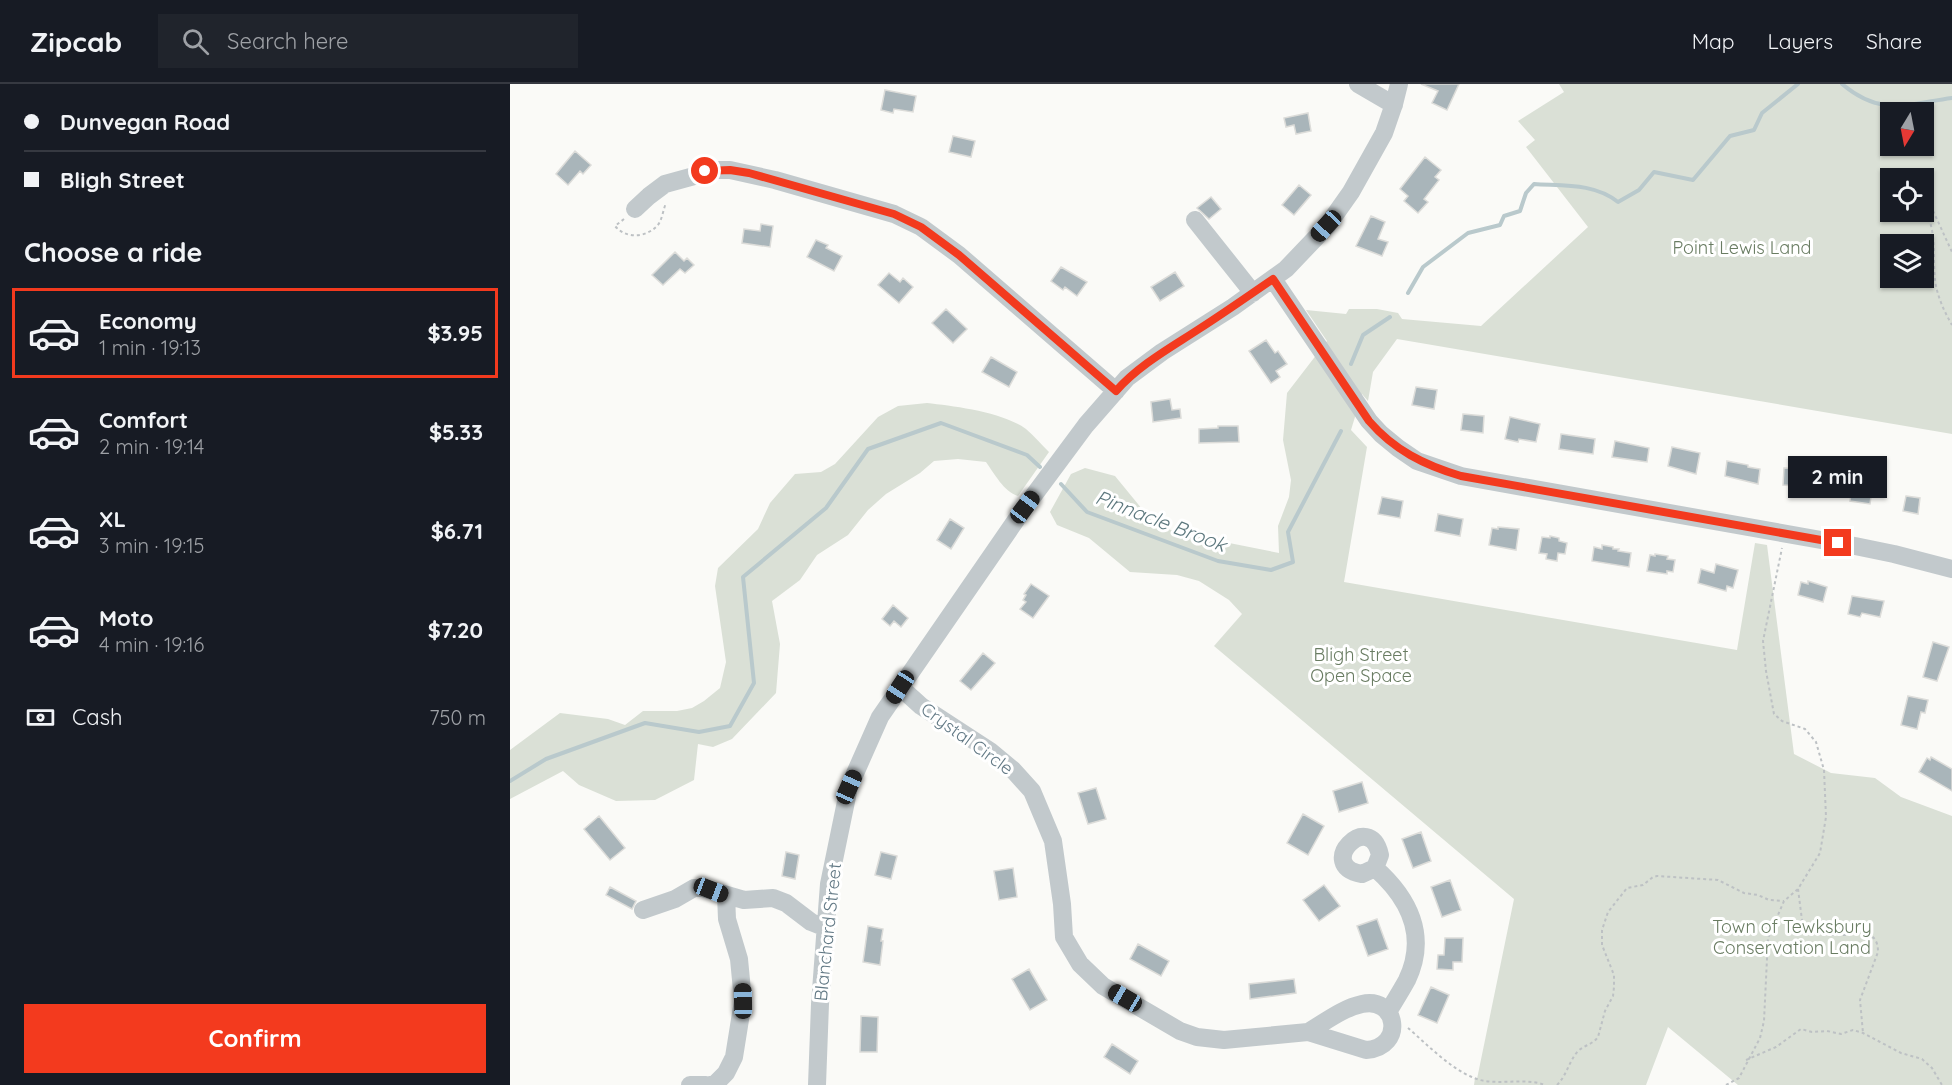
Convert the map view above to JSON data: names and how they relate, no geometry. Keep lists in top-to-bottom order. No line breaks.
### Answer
{"streets":{"street":["Crystal Circle","Blanchard Street"]},"crossings":[["Crystal Circle","Blanchard Street"]],"water":["Pinnacle Brook"],"parks":["Point Lewis Land","Bligh Street Open Space","Town of Tewksbury Conservation Land"],"north":"bottom","page":{"header":"Zipcab","search":"Search here","nav":["Map","Layers","Share"],"banner":["Dunvegan Road","Bligh Street"],"heading":"Choose a ride","list":[{"name":"Economy","note":"1 min · 19:13","value":"$3.95"},{"name":"Comfort","note":"2 min · 19:14","value":"$5.33"},{"name":"XL","note":"3 min · 19:15","value":"$6.71"},{"name":"Moto","note":"4 min · 19:16","value":"$7.20"}],"bubble":"2 min","pay":["Cash","750 m"],"buttons":"Confirm"}}
